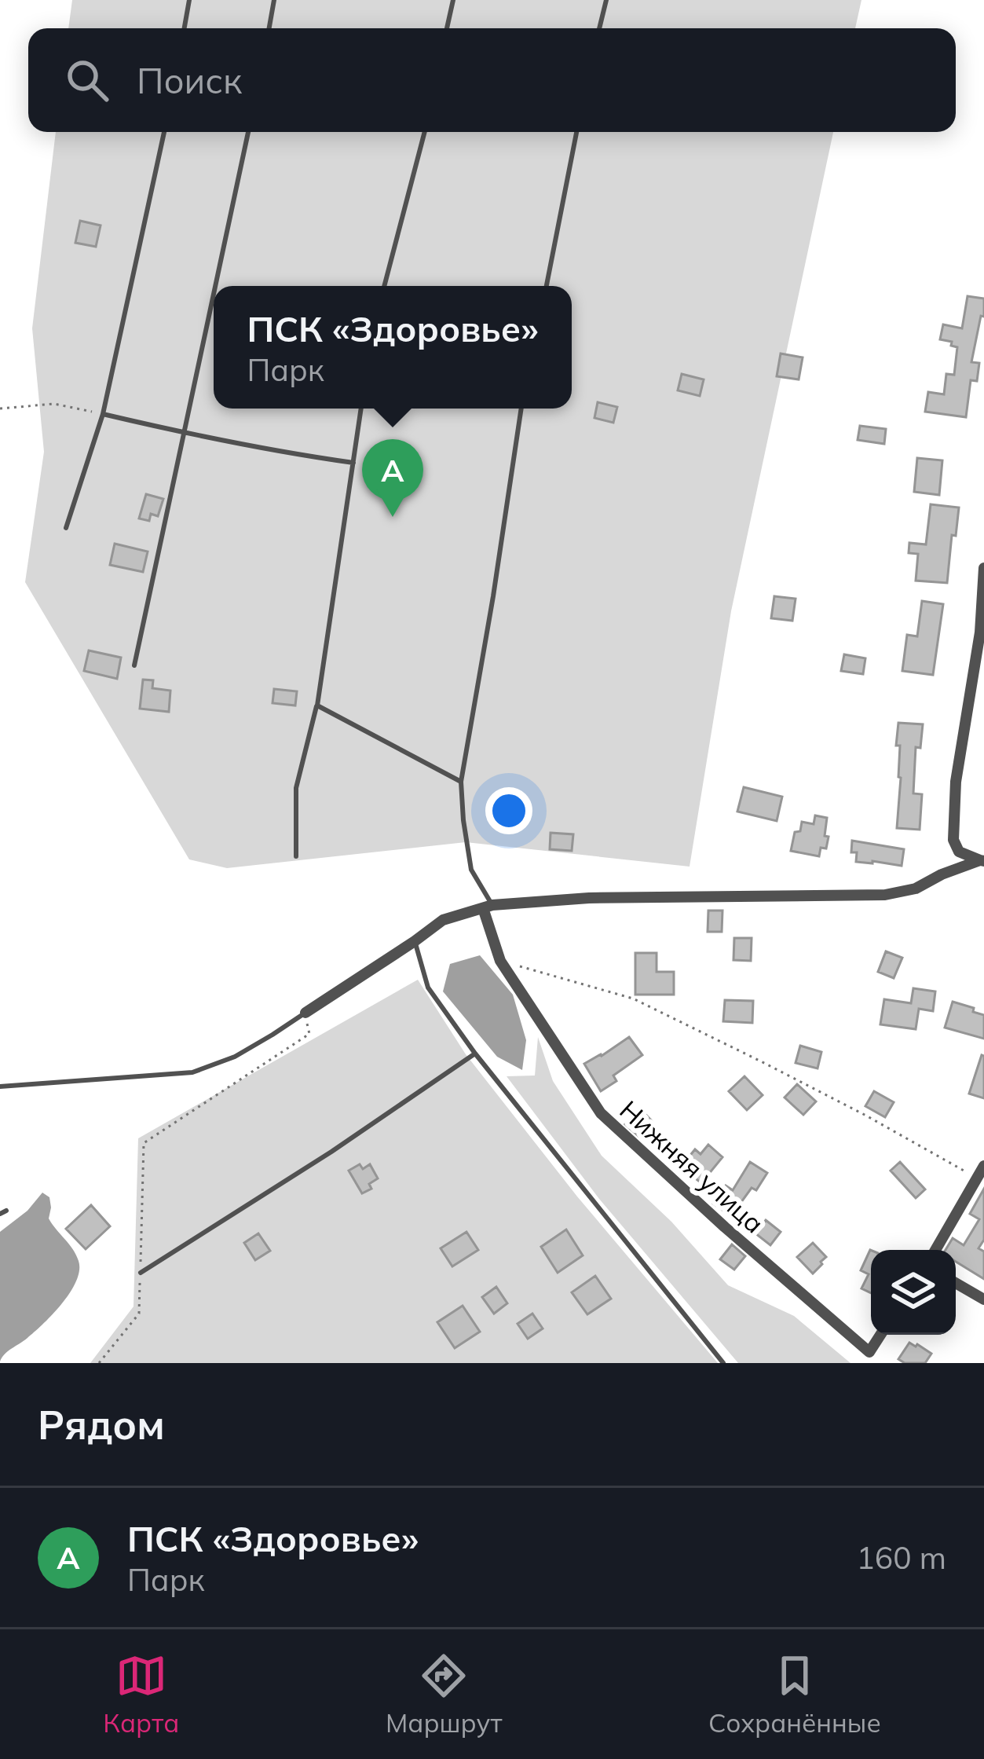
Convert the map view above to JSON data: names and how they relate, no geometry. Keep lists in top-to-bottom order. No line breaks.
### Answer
{"streets":{"street":["Нижняя улица"]},"page":{"search":"Поиск","popup":["ПСК «Здоровье»","Парк"],"pins":"A","heading":"Рядом","list":[{"mark":"A","name":"ПСК «Здоровье»","note":"Парк","value":"160 m"}],"nav":["Карта","Маршрут","Сохранённые"]}}
